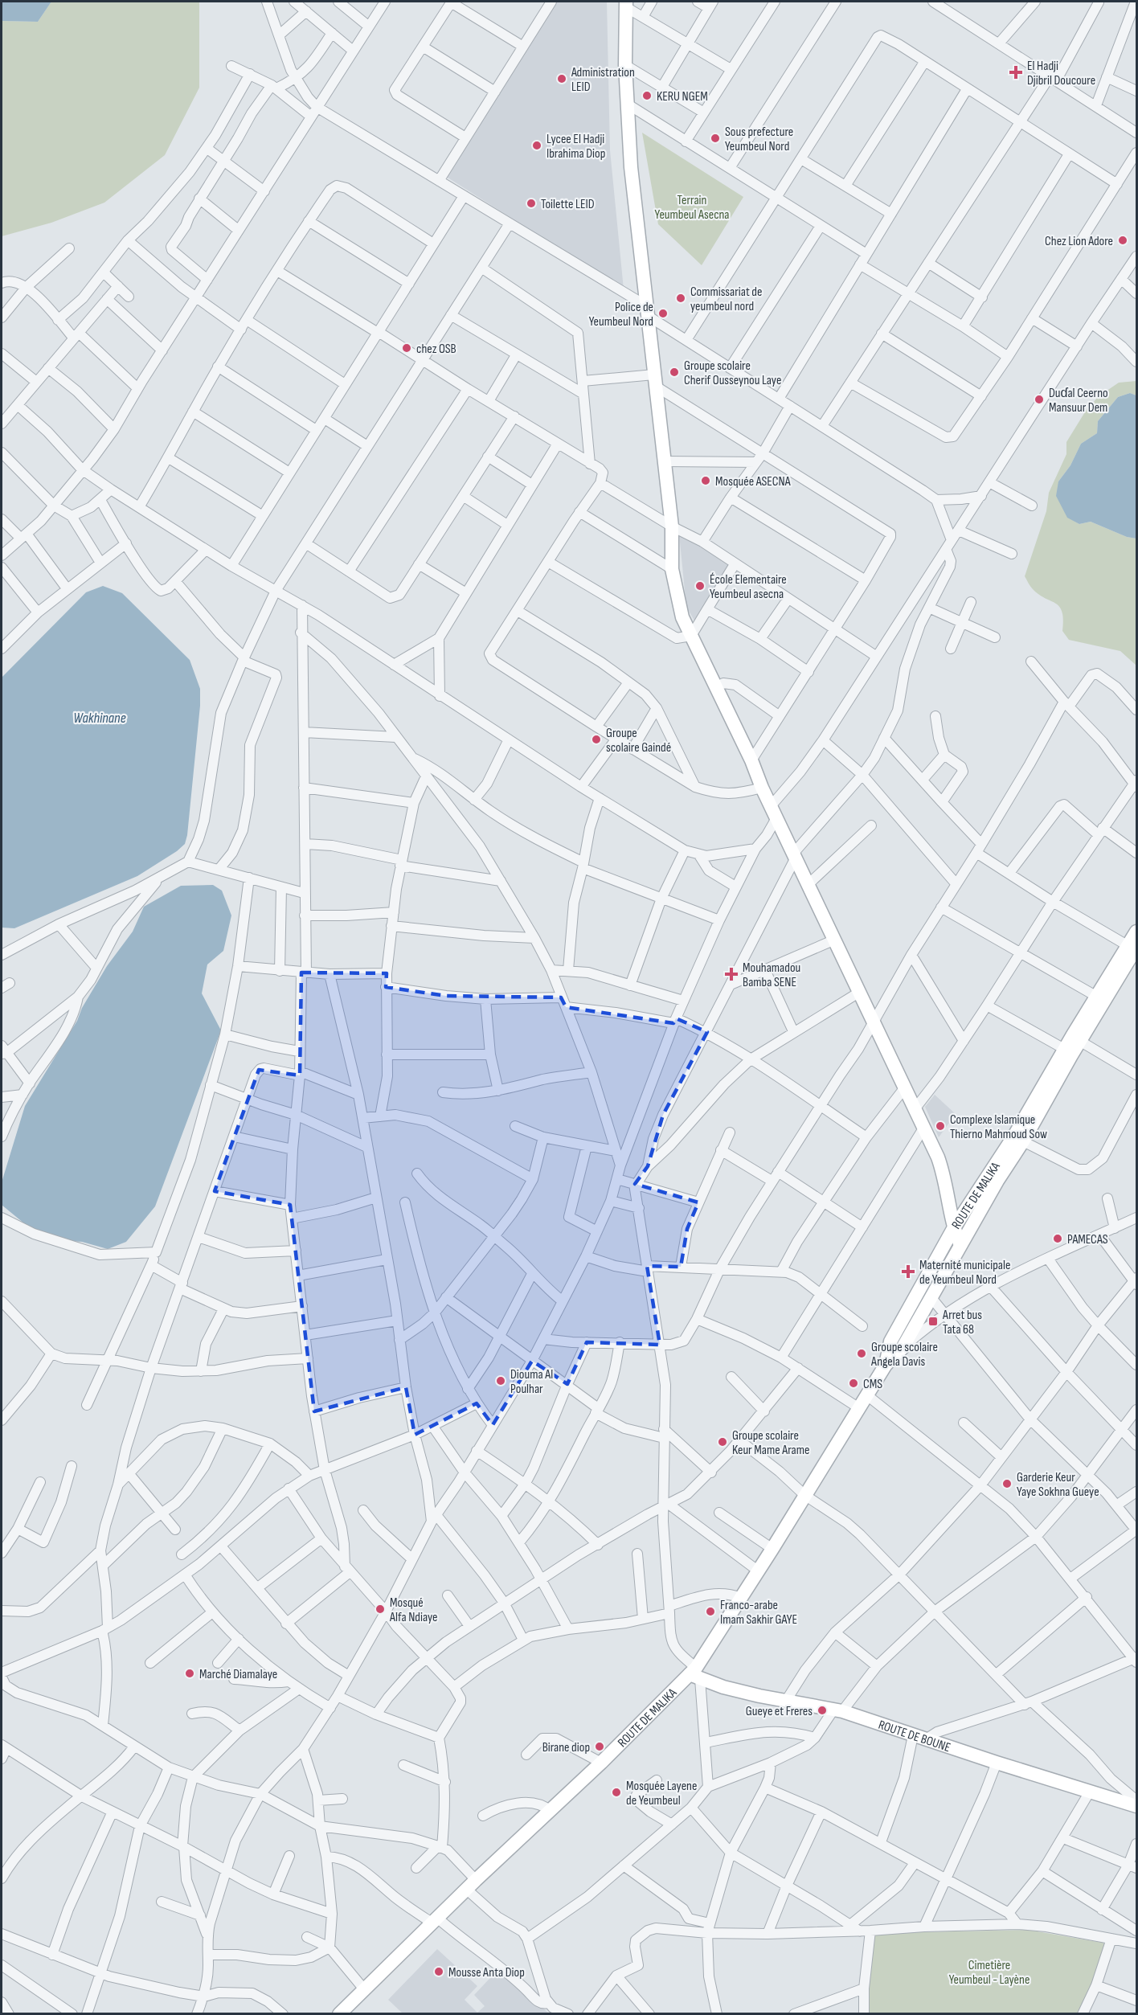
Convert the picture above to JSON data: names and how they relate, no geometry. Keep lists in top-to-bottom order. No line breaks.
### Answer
{"streets":{"main road":["ROUTE DE MALIKA","ROUTE DE BOUNE"]},"crossings":[["ROUTE DE MALIKA","ROUTE DE BOUNE"]],"water":["Wakhinane"],"parks":["Terrain Yeumbeul Asecna","Cimetière Yeumbeul - Layène"],"places":{"health":["El Hadji Djibril Doucoure","Mouhamadou Bamba SENE","Maternité municipale de Yeumbeul Nord"],"other":["Administration LEID","KERU NGEM","Sous prefecture Yeumbeul Nord","Lycee El Hadji Ibrahima Diop","Toilette LEID","Chez Lion Adore","Commissariat de yeumbeul nord","Police de Yeumbeul Nord","chez OSB","Groupe scolaire Cherif Ousseynou Laye","Duɗal Ceerno Mansuur Dem","Mosquée ASECNA","École Elementaire Yeumbeul asecna","Groupe scolaire Gaindé","Complexe Islamique Thierno Mahmoud Sow","PAMECAS","Groupe scolaire Angela Davis","Diouma Al Poulhar","CMS","Groupe scolaire Keur Mame Arame","Garderie Keur Yaye Sokhna Gueye","Mosqué Alfa Ndiaye","Franco-arabe Imam Sakhir GAYE","Marché Diamalaye","Gueye et Freres","Birane diop","Mosquée Layene de Yeumbeul","Mousse Anta Diop"],"transit":["Arret bus Tata 68"]}}
